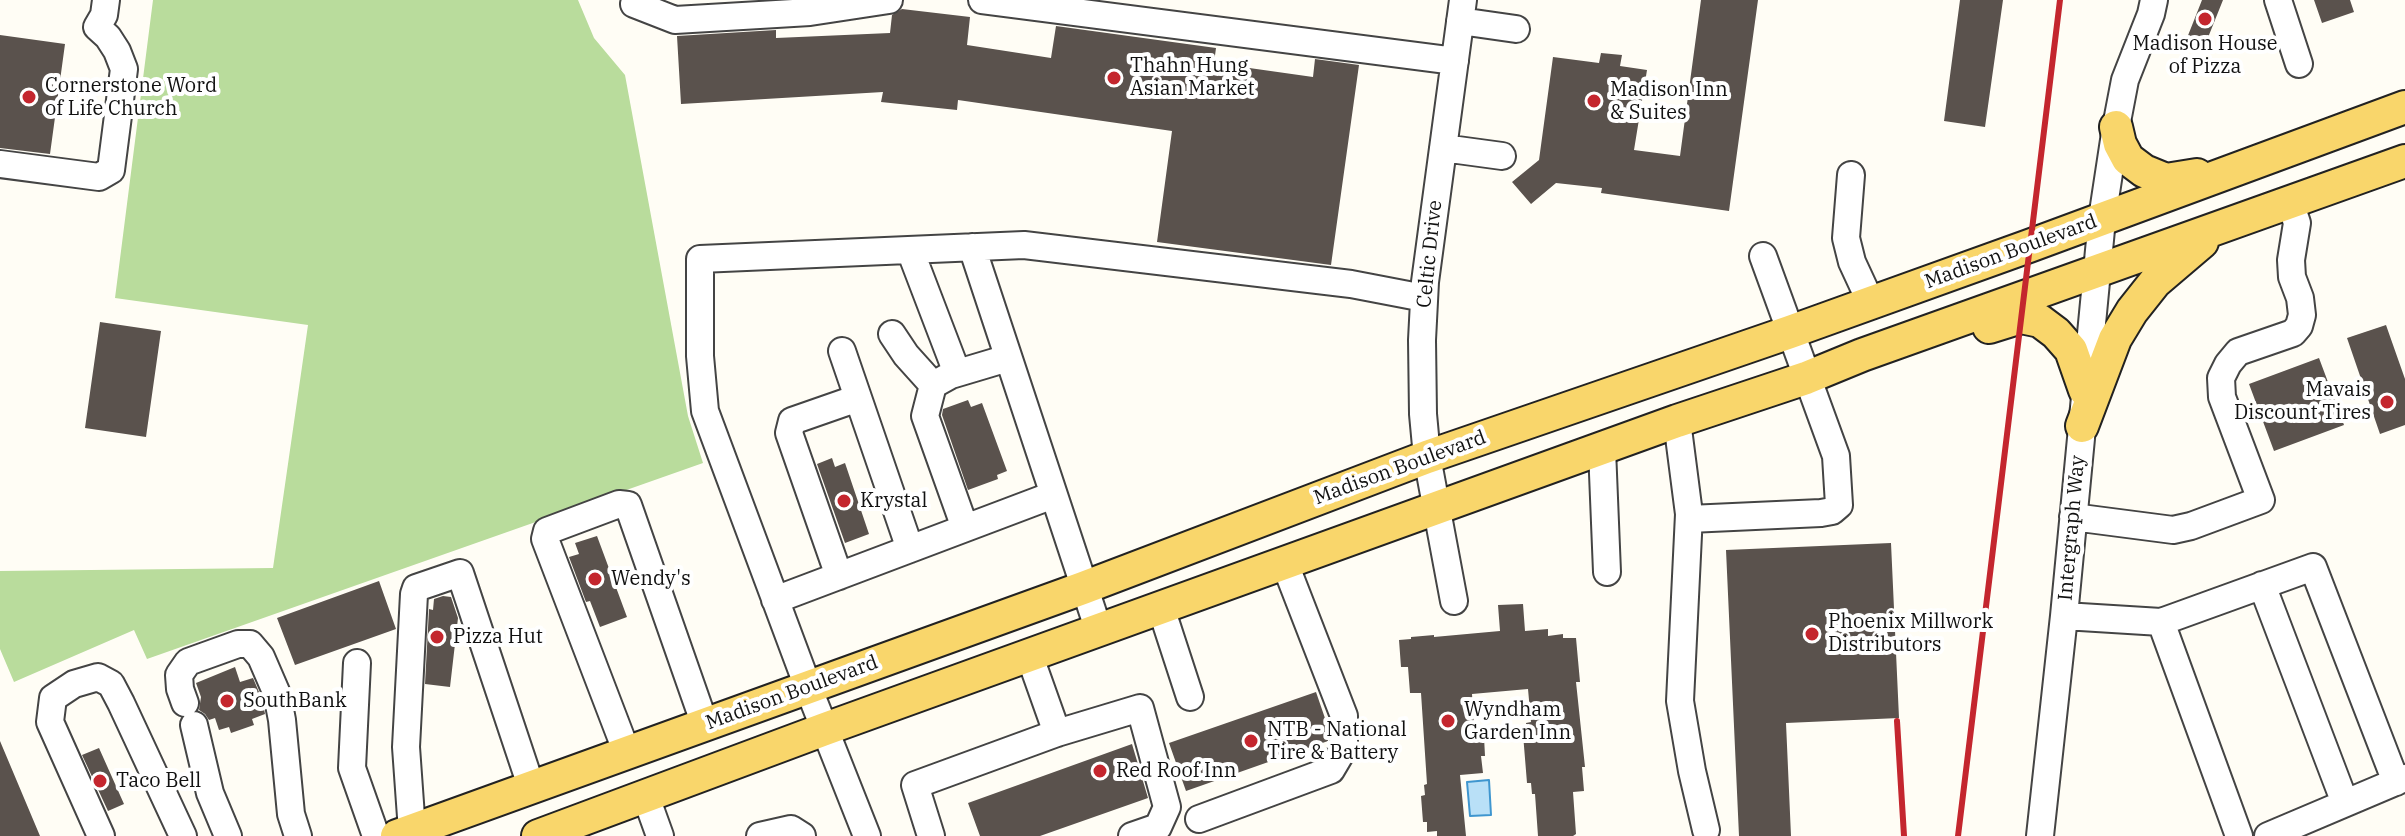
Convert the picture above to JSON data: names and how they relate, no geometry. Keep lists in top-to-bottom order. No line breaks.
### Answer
{"streets":{"main road":["Madison Boulevard"],"street":["Celtic Drive","Intergraph Way"]},"crossings":[["Madison Boulevard","Celtic Drive"],["Madison Boulevard","Intergraph Way"]],"places":["Madison House of Pizza","Thahn Hung Asian Market","Cornerstone Word of Life Church","Madison Inn & Suites","Mavais Discount Tires","Krystal","Wendy's","Phoenix Millwork Distributors","Pizza Hut","SouthBank","Wyndham Garden Inn","NTB - National Tire & Battery","Red Roof Inn","Taco Bell"]}
